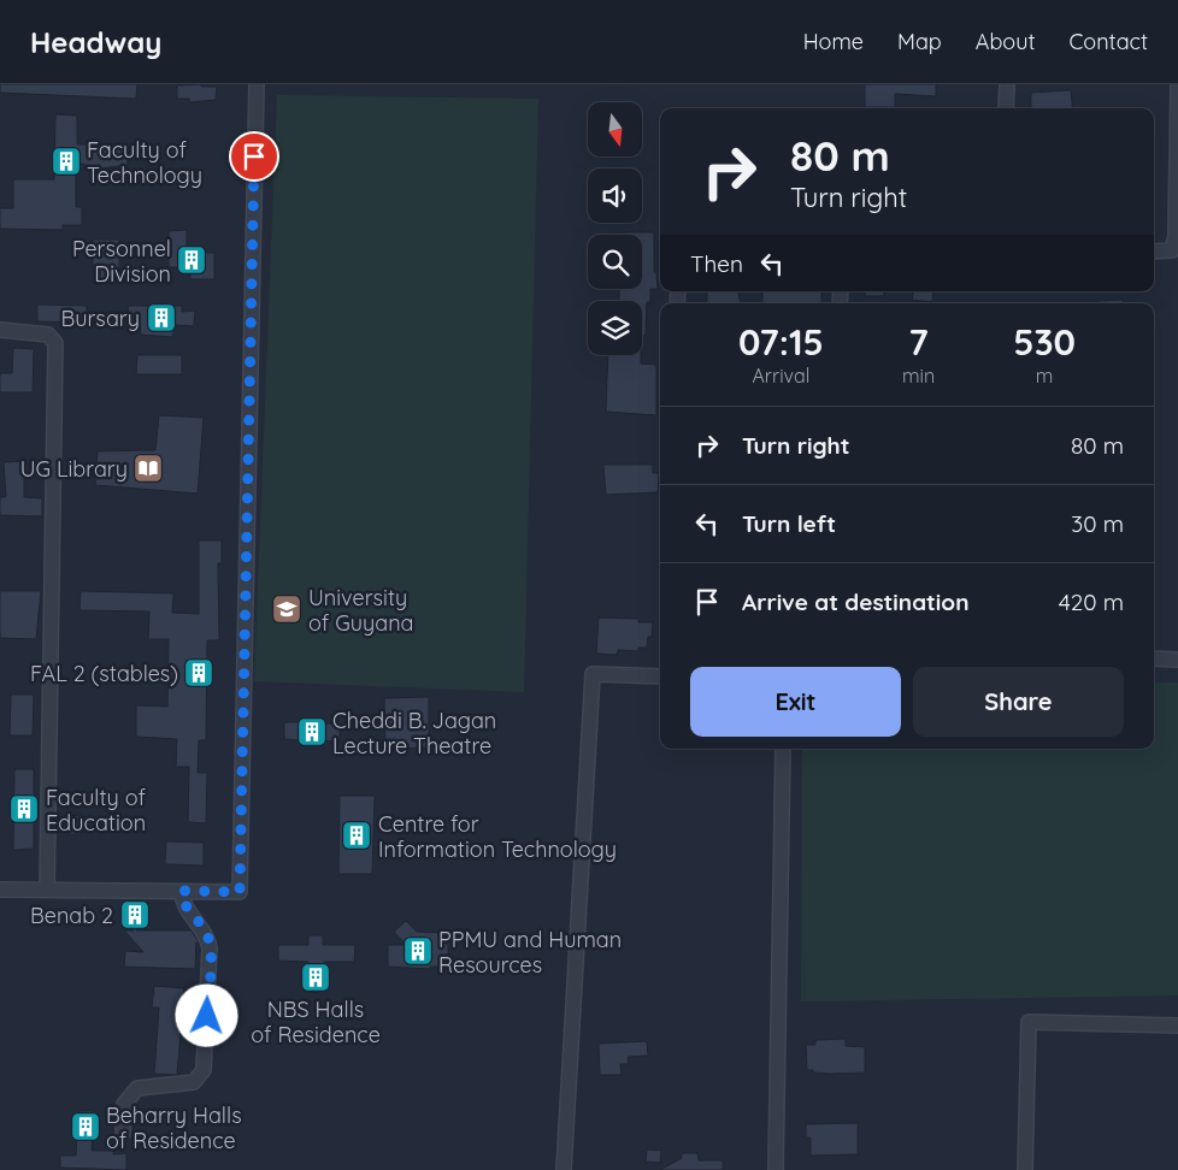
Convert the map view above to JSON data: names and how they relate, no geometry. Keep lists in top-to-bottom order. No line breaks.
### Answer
{"places":{"building":["Faculty of Technology","Personnel Division","Bursary","FAL 2 (stables)","Cheddi B. Jagan Lecture Theatre","Faculty of Education","Centre for Information Technology","Benab 2","PPMU and Human Resources","NBS Halls of Residence","Beharry Halls of Residence"],"library":["UG Library"],"school or university":["University of Guyana"]},"north":"bottom","page":{"header":"Headway","nav":["Home","Map","About","Contact"],"turn":["80 m","Turn right"],"then":"Then","eta":["07:15","Arrival","7","min","530","m"],"list":[{"name":"Turn right","value":"80 m"},{"name":"Turn left","value":"30 m"},{"name":"Arrive at destination","value":"420 m"}],"buttons":["Exit","Share"]}}
